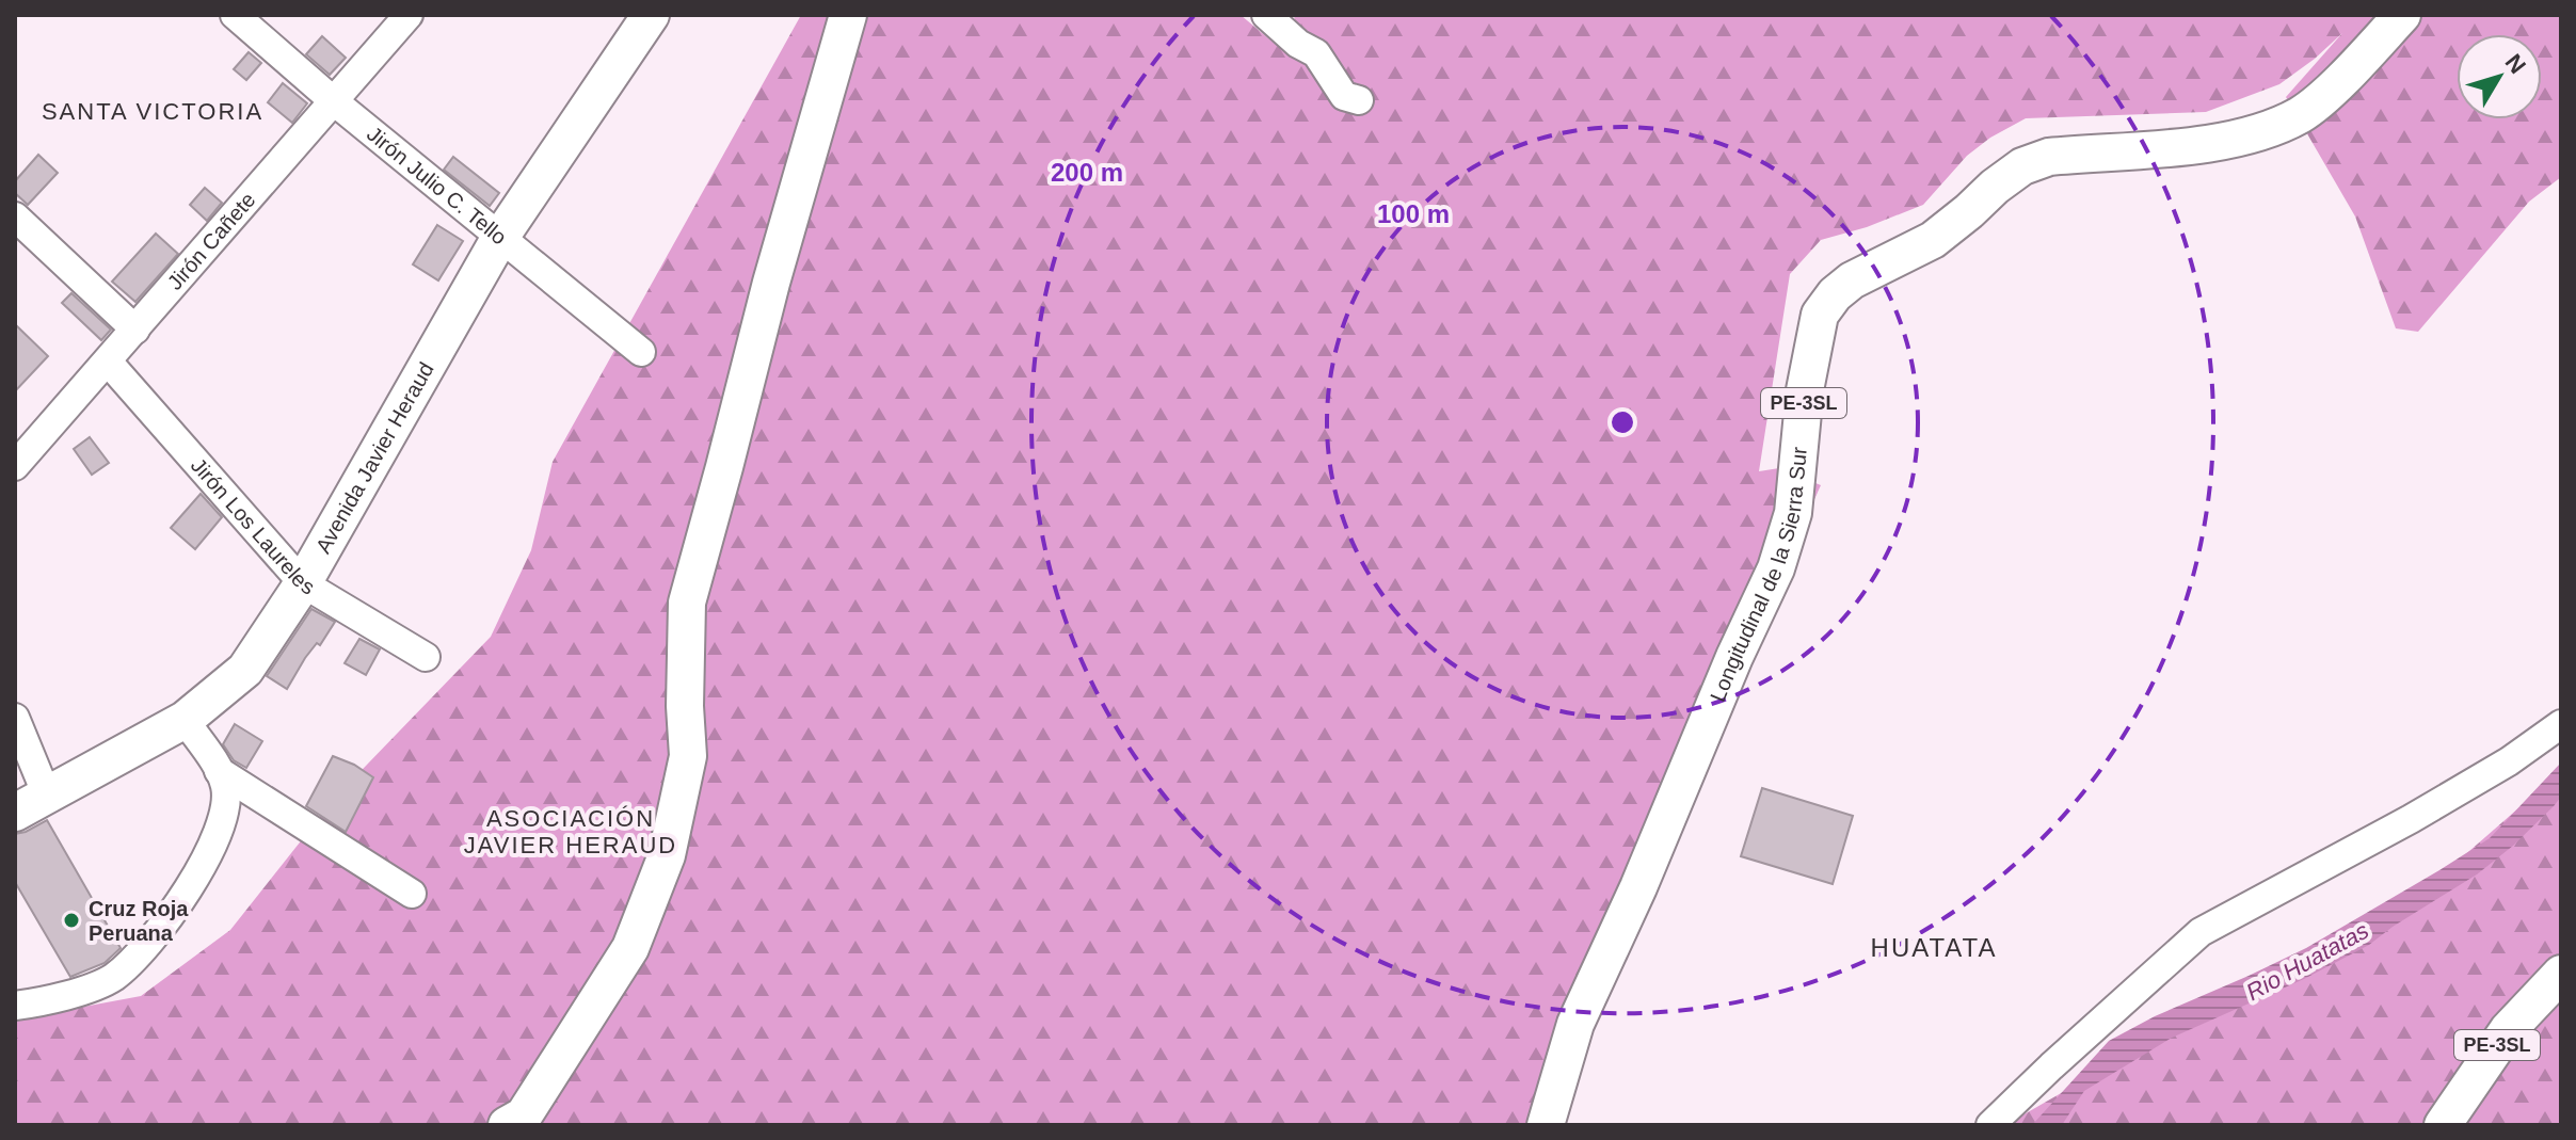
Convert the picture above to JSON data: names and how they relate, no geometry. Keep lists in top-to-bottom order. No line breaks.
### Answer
{"streets":{"main road":["PE-3SL","Avenida Javier Heraud","Longitudinal de la Sierra Sur"],"street":["Jirón Julio C. Tello","Jirón Cañete","Jirón Los Laureles"]},"crossings":[["Jirón Julio C. Tello","Jirón Cañete"],["Jirón Julio C. Tello","Avenida Javier Heraud"],["Jirón Cañete","Jirón Los Laureles"],["Avenida Javier Heraud","Jirón Los Laureles"]],"districts":["SANTA VICTORIA","ASOCIACIÓN JAVIER HERAUD","HUATATA"],"water":["Rio Huatatas"],"places":["Cruz Roja Peruana"],"north":"top right","rings":["200 m","100 m"]}
